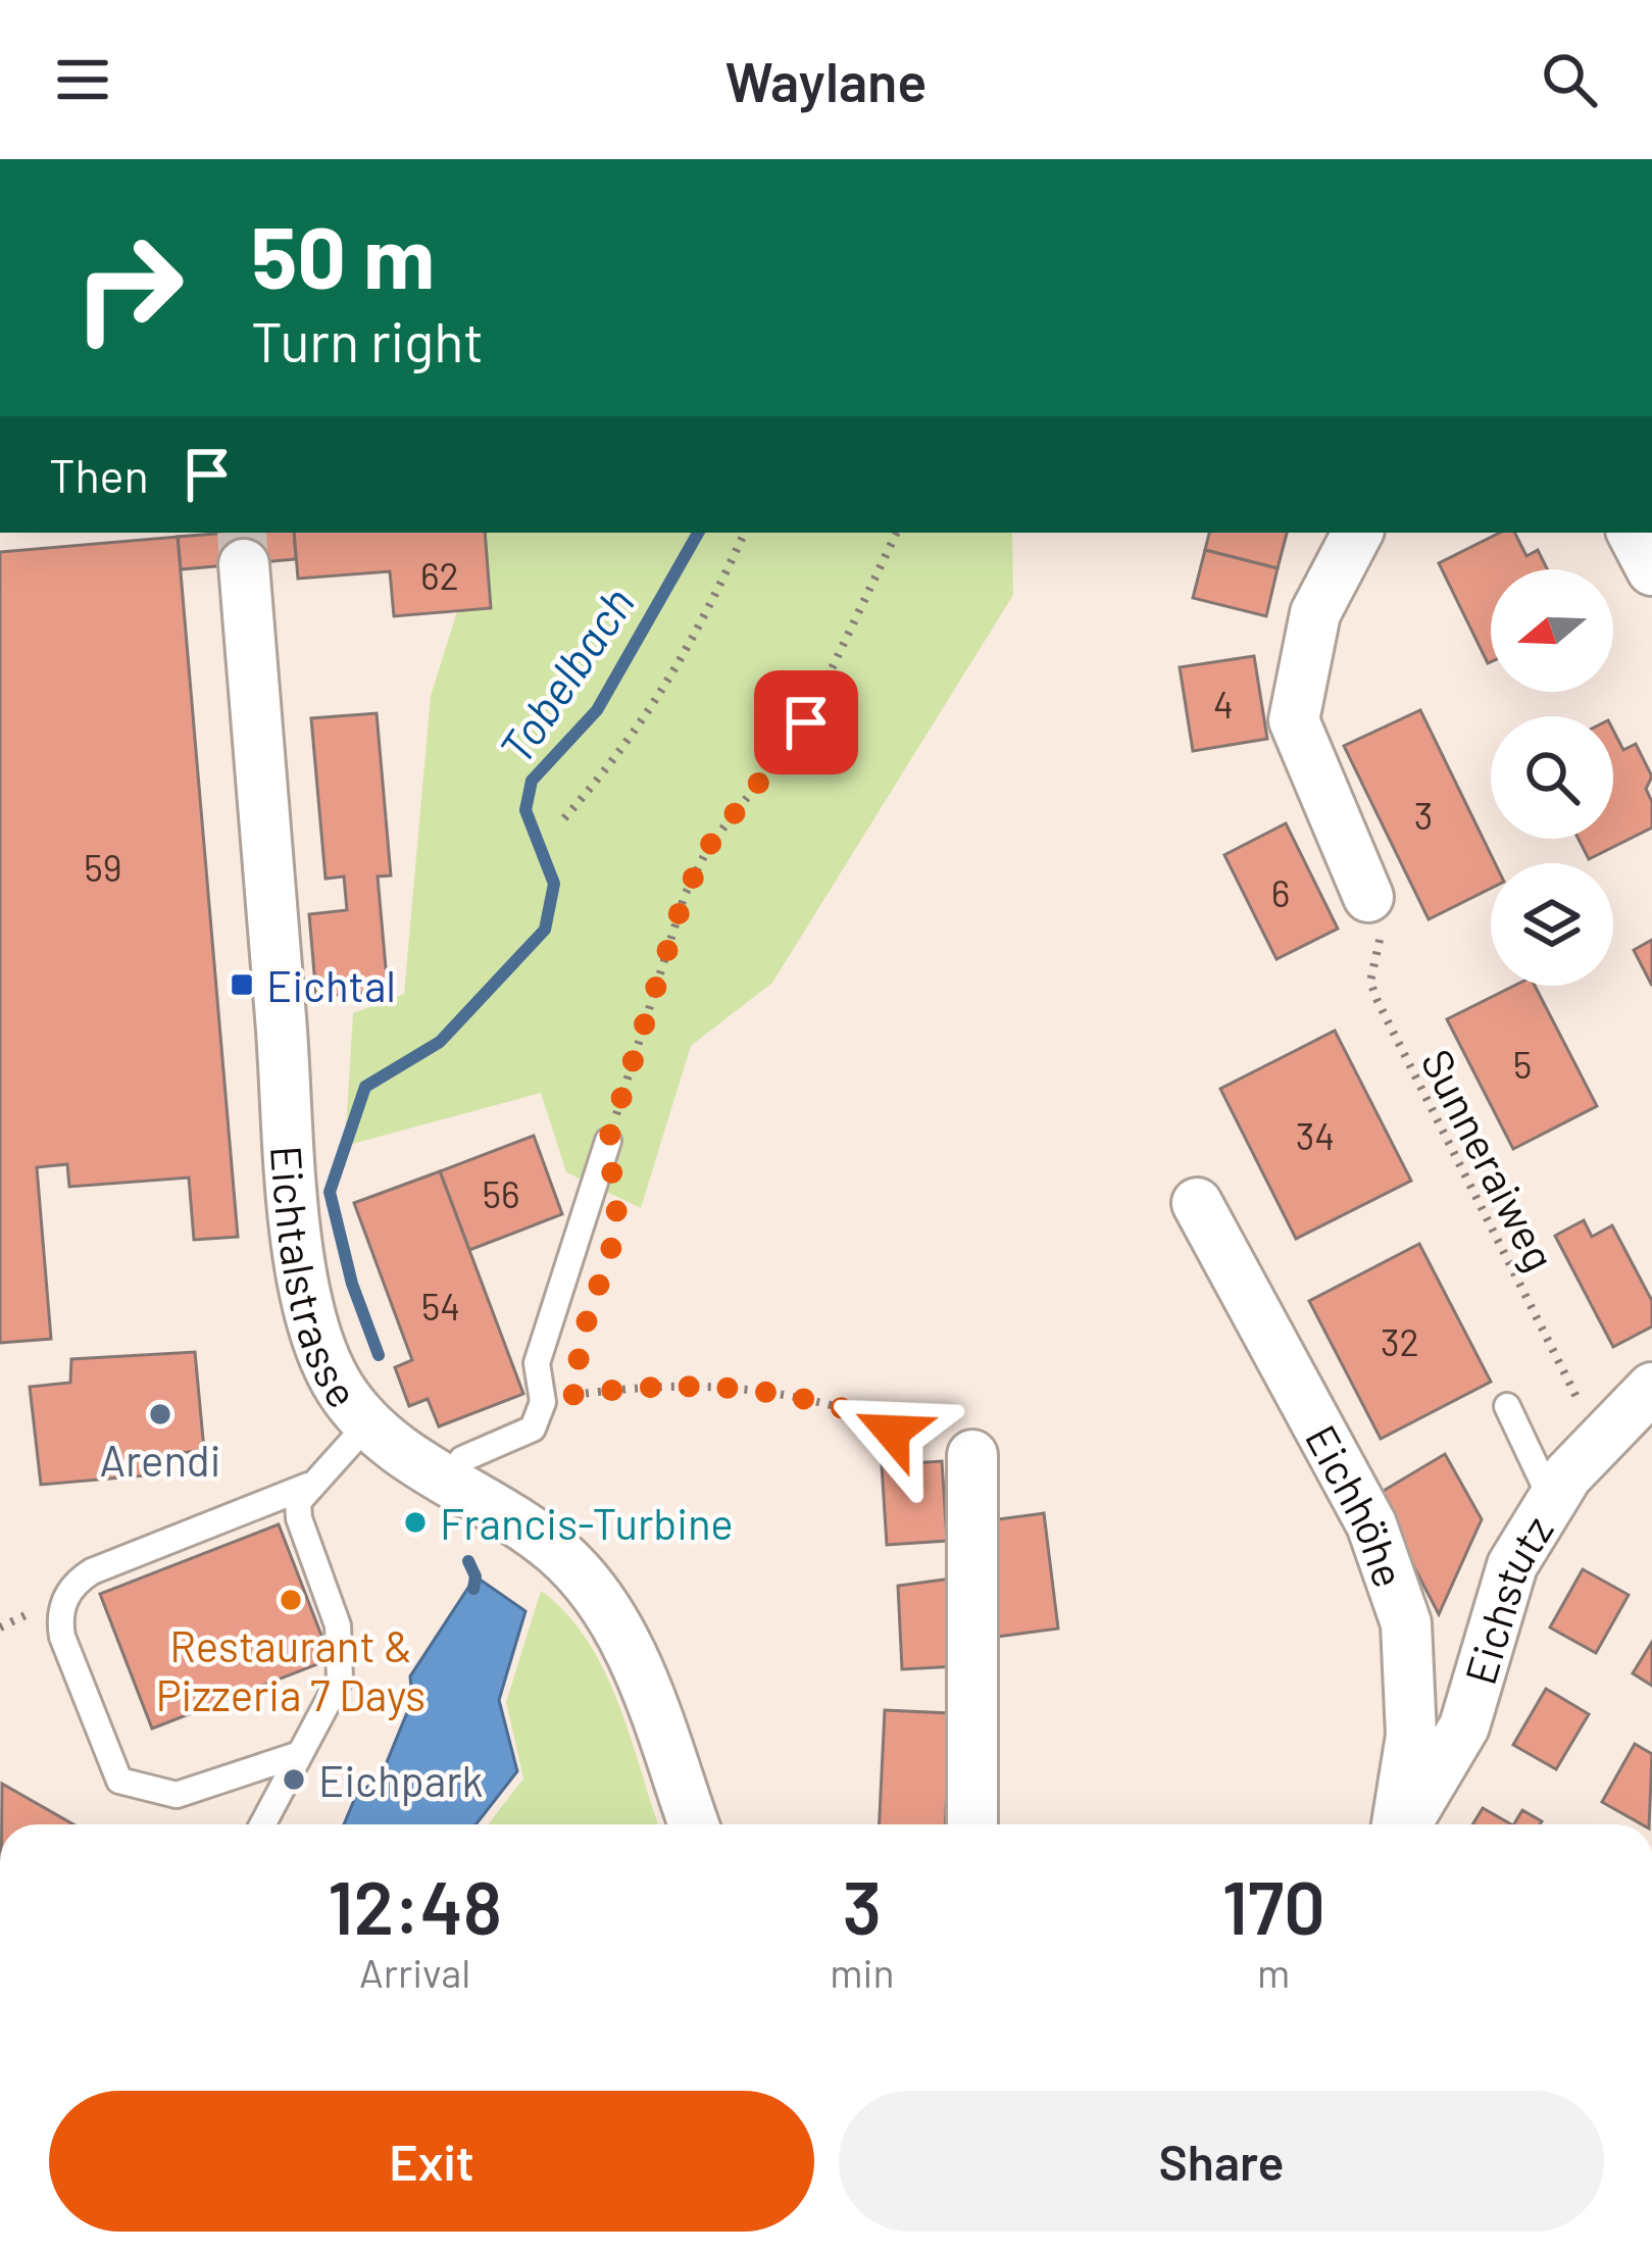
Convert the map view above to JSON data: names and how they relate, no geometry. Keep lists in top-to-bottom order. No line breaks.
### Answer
{"streets":{"street":["Eichtalstrasse","Eichhöhe","Eichstutz"],"path":["Sunneraiweg"]},"crossings":[["Sunneraiweg","Eichstutz"]],"water":["Tobelbach"],"places":{"transit":["Eichtal"],"other":["Arendi","Francis-Turbine","Restaurant & Pizzeria 7 Days","Eichpark"]},"house_numbers":["62","4","3","59","6","5","34","56","54","32"],"north":"left","page":{"header":"Waylane","turn":["50 m","Turn right"],"then":"Then","eta":["12:48","Arrival","3","min","170","m"],"buttons":["Exit","Share"]}}
